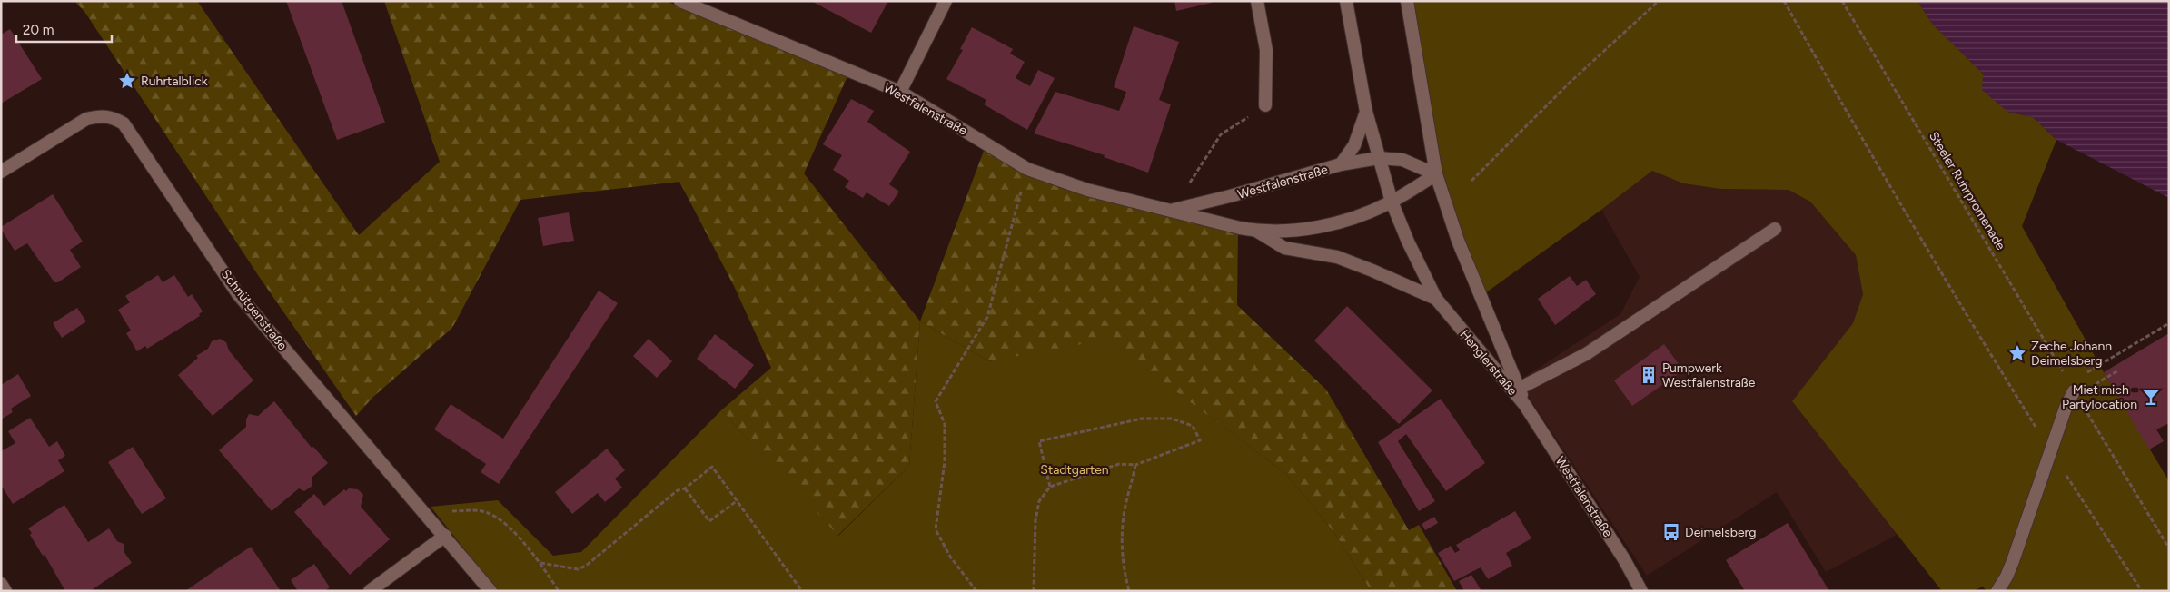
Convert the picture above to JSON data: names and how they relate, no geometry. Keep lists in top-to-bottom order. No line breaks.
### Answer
{"streets":{"street":["Westfalenstraße","Schnütgenstraße","Henglerstraße"],"path":["Steeler Ruhrpromenade"]},"crossings":[["Westfalenstraße","Henglerstraße"]],"parks":["Stadtgarten"],"places":{"place":["Ruhrtalblick","Zeche Johann Deimelsberg"],"building":["Pumpwerk Westfalenstraße"],"bar":["Miet mich - Partylocation"],"bus stop":["Deimelsberg"]},"scale_bar":"20 m"}
